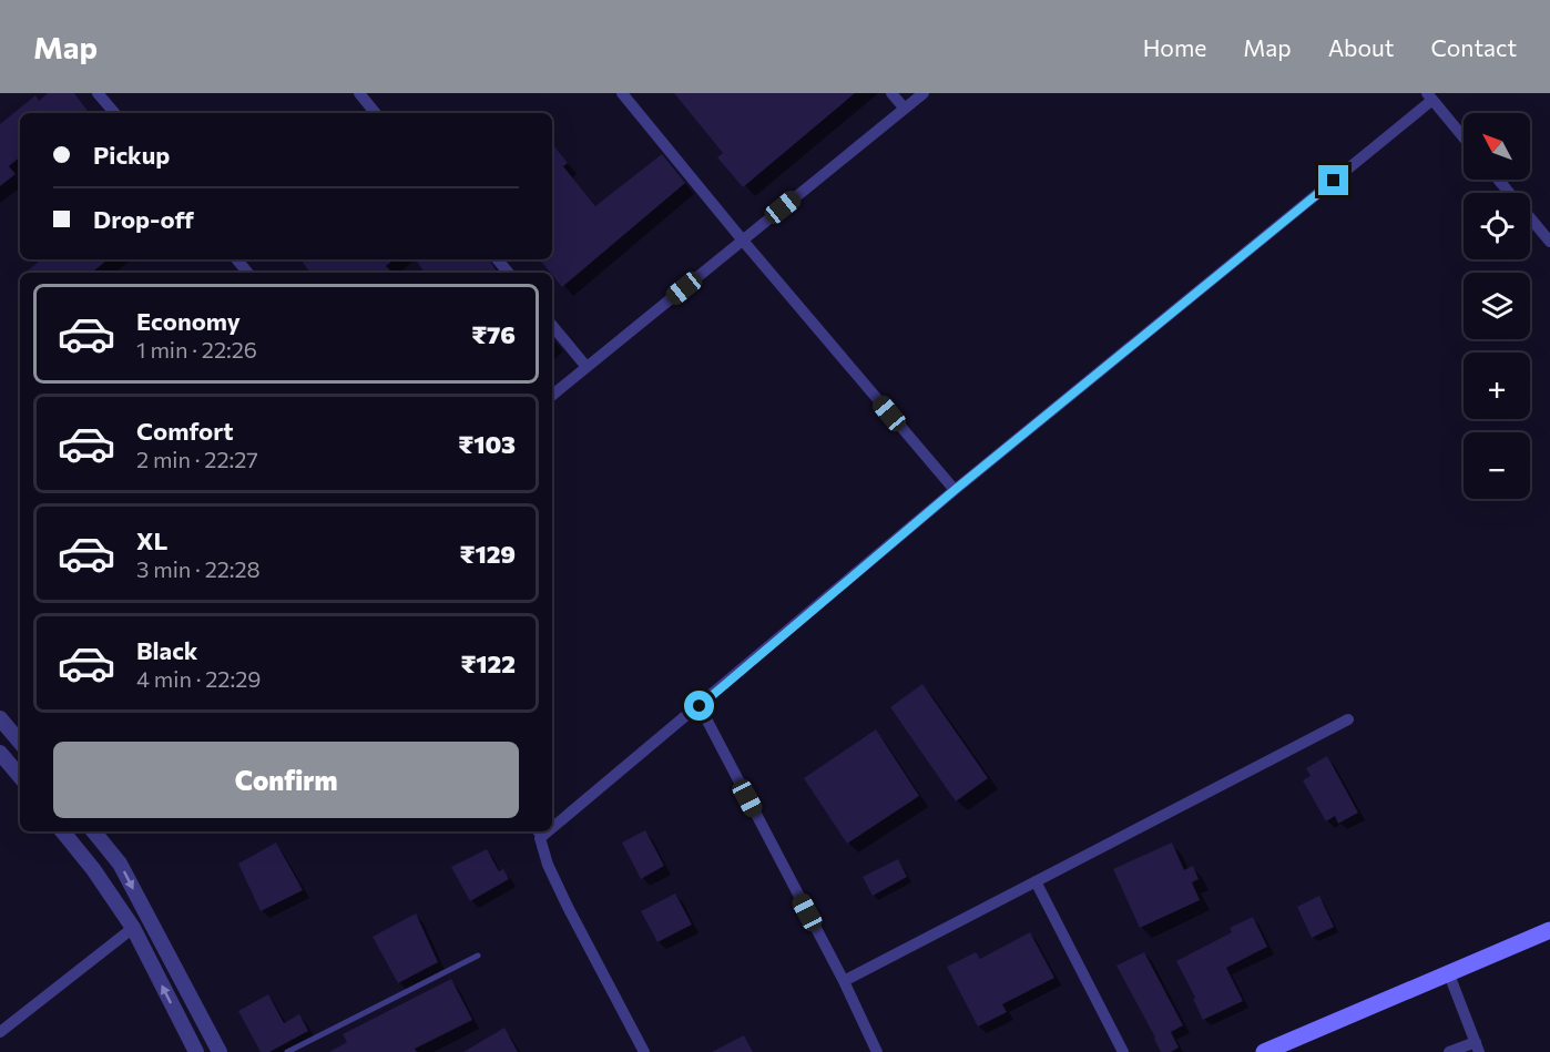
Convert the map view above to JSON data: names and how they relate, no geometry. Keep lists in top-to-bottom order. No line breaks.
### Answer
{"north":"top left","page":{"header":"Map","nav":["Home","Map","About","Contact"],"map_buttons":["+","−"],"banner":["Pickup","Drop-off"],"list":[{"name":"Economy","note":"1 min · 22:26","value":"₹76"},{"name":"Comfort","note":"2 min · 22:27","value":"₹103"},{"name":"XL","note":"3 min · 22:28","value":"₹129"},{"name":"Black","note":"4 min · 22:29","value":"₹122"}],"buttons":"Confirm"}}
